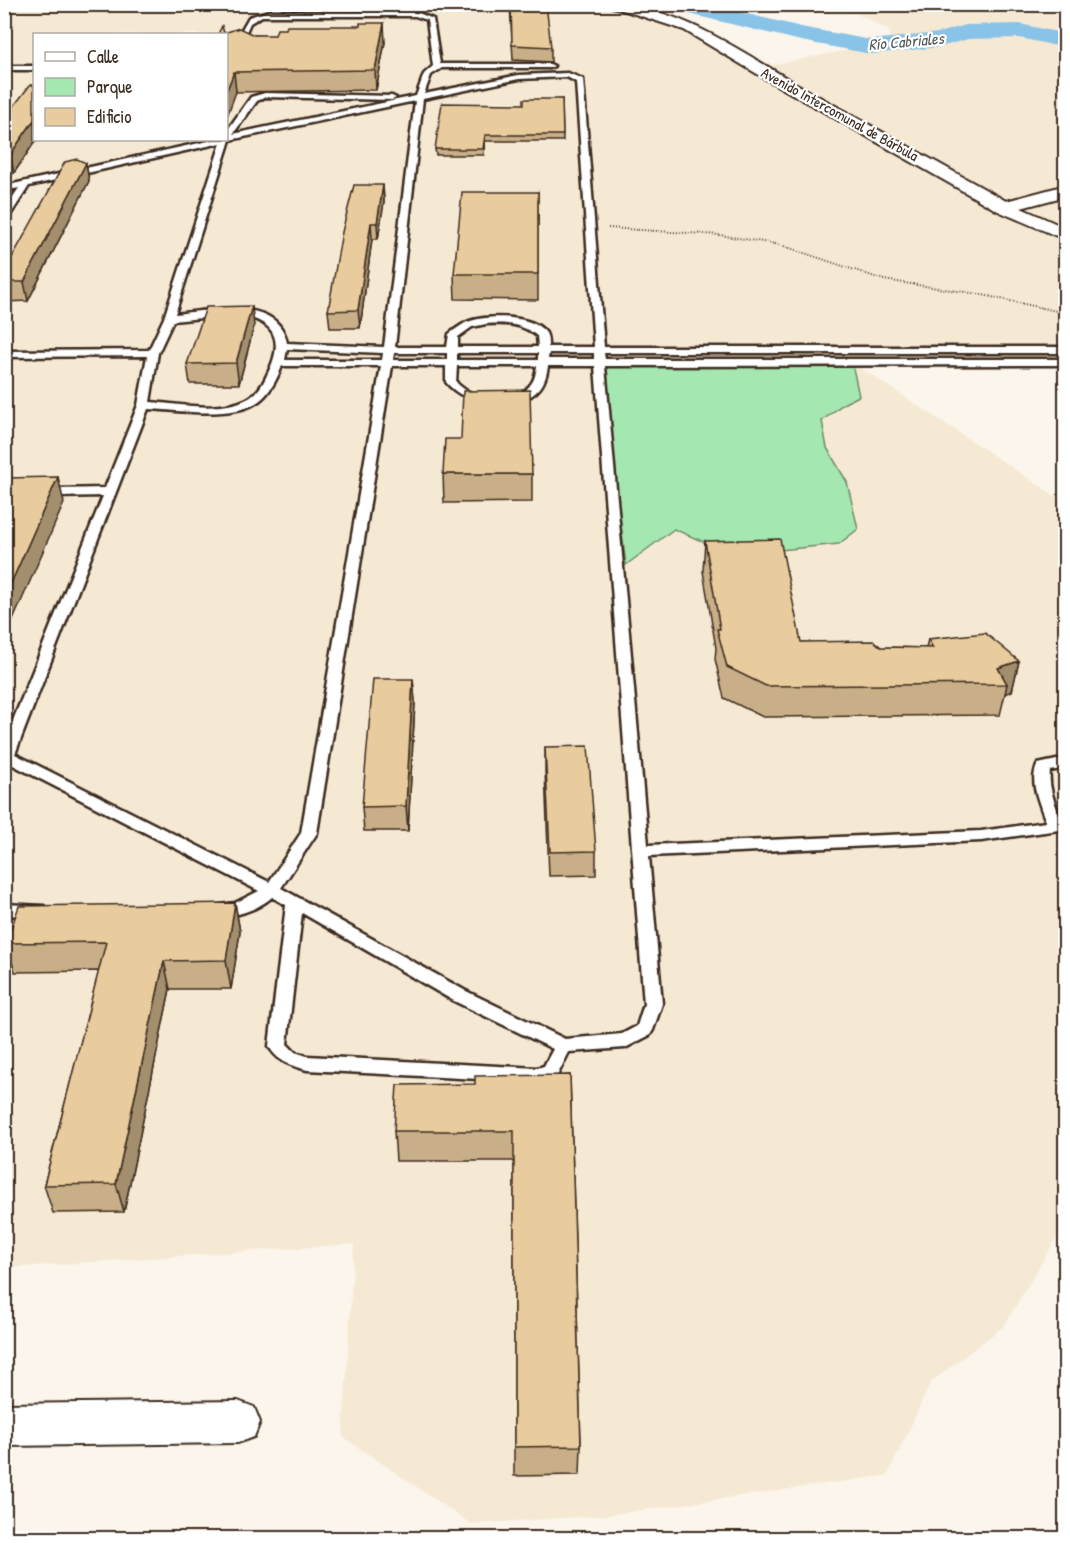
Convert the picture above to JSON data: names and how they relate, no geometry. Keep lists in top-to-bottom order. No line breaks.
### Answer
{"streets":{"street":["Avenido Intercomunal de Bárbula"]},"water":["Río Cabriales"],"legend":["Calle","Parque","Edificio"]}
